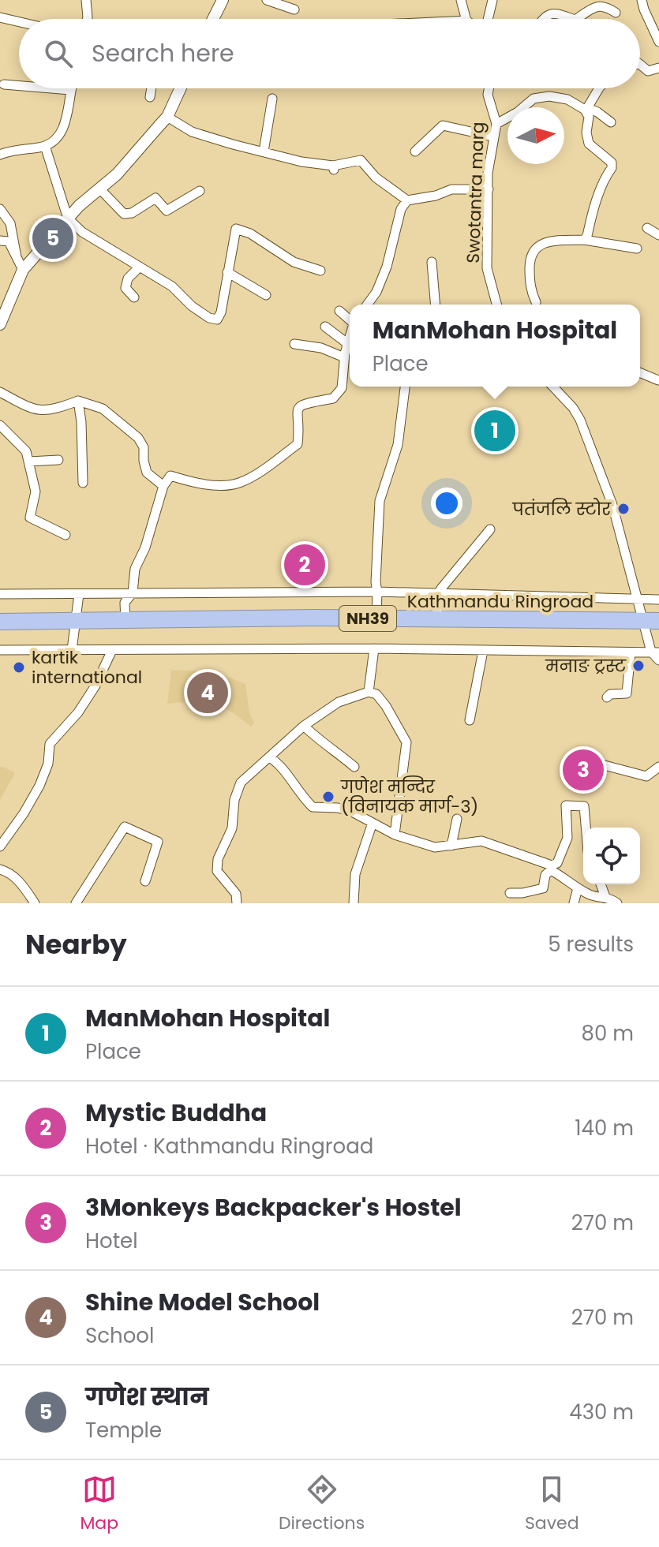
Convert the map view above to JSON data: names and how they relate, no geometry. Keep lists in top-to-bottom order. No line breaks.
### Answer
{"streets":{"highway":["Kathmandu Ringroad","NH39"],"street":["Swotantra marg"]},"crossings":[["Kathmandu Ringroad","NH39"]],"places":["पतंजलि स्टोर","मनाङ ट्रस्ट","kartik international","गणेश मन्दिर (विनायक मार्ग-३)"],"north":"right","page":{"search":"Search here","pins":["5","1","2","4","3"],"popup":["ManMohan Hospital","Place"],"heading":["Nearby","5 results"],"list":[{"mark":"1","name":"ManMohan Hospital","note":"Place","value":"80 m"},{"mark":"2","name":"Mystic Buddha","note":"Hotel · Kathmandu Ringroad","value":"140 m"},{"mark":"3","name":"3Monkeys Backpacker's Hostel","note":"Hotel","value":"270 m"},{"mark":"4","name":"Shine Model School","note":"School","value":"270 m"},{"mark":"5","name":"गणेश स्थान","note":"Temple","value":"430 m"}],"nav":["Map","Directions","Saved"]}}
